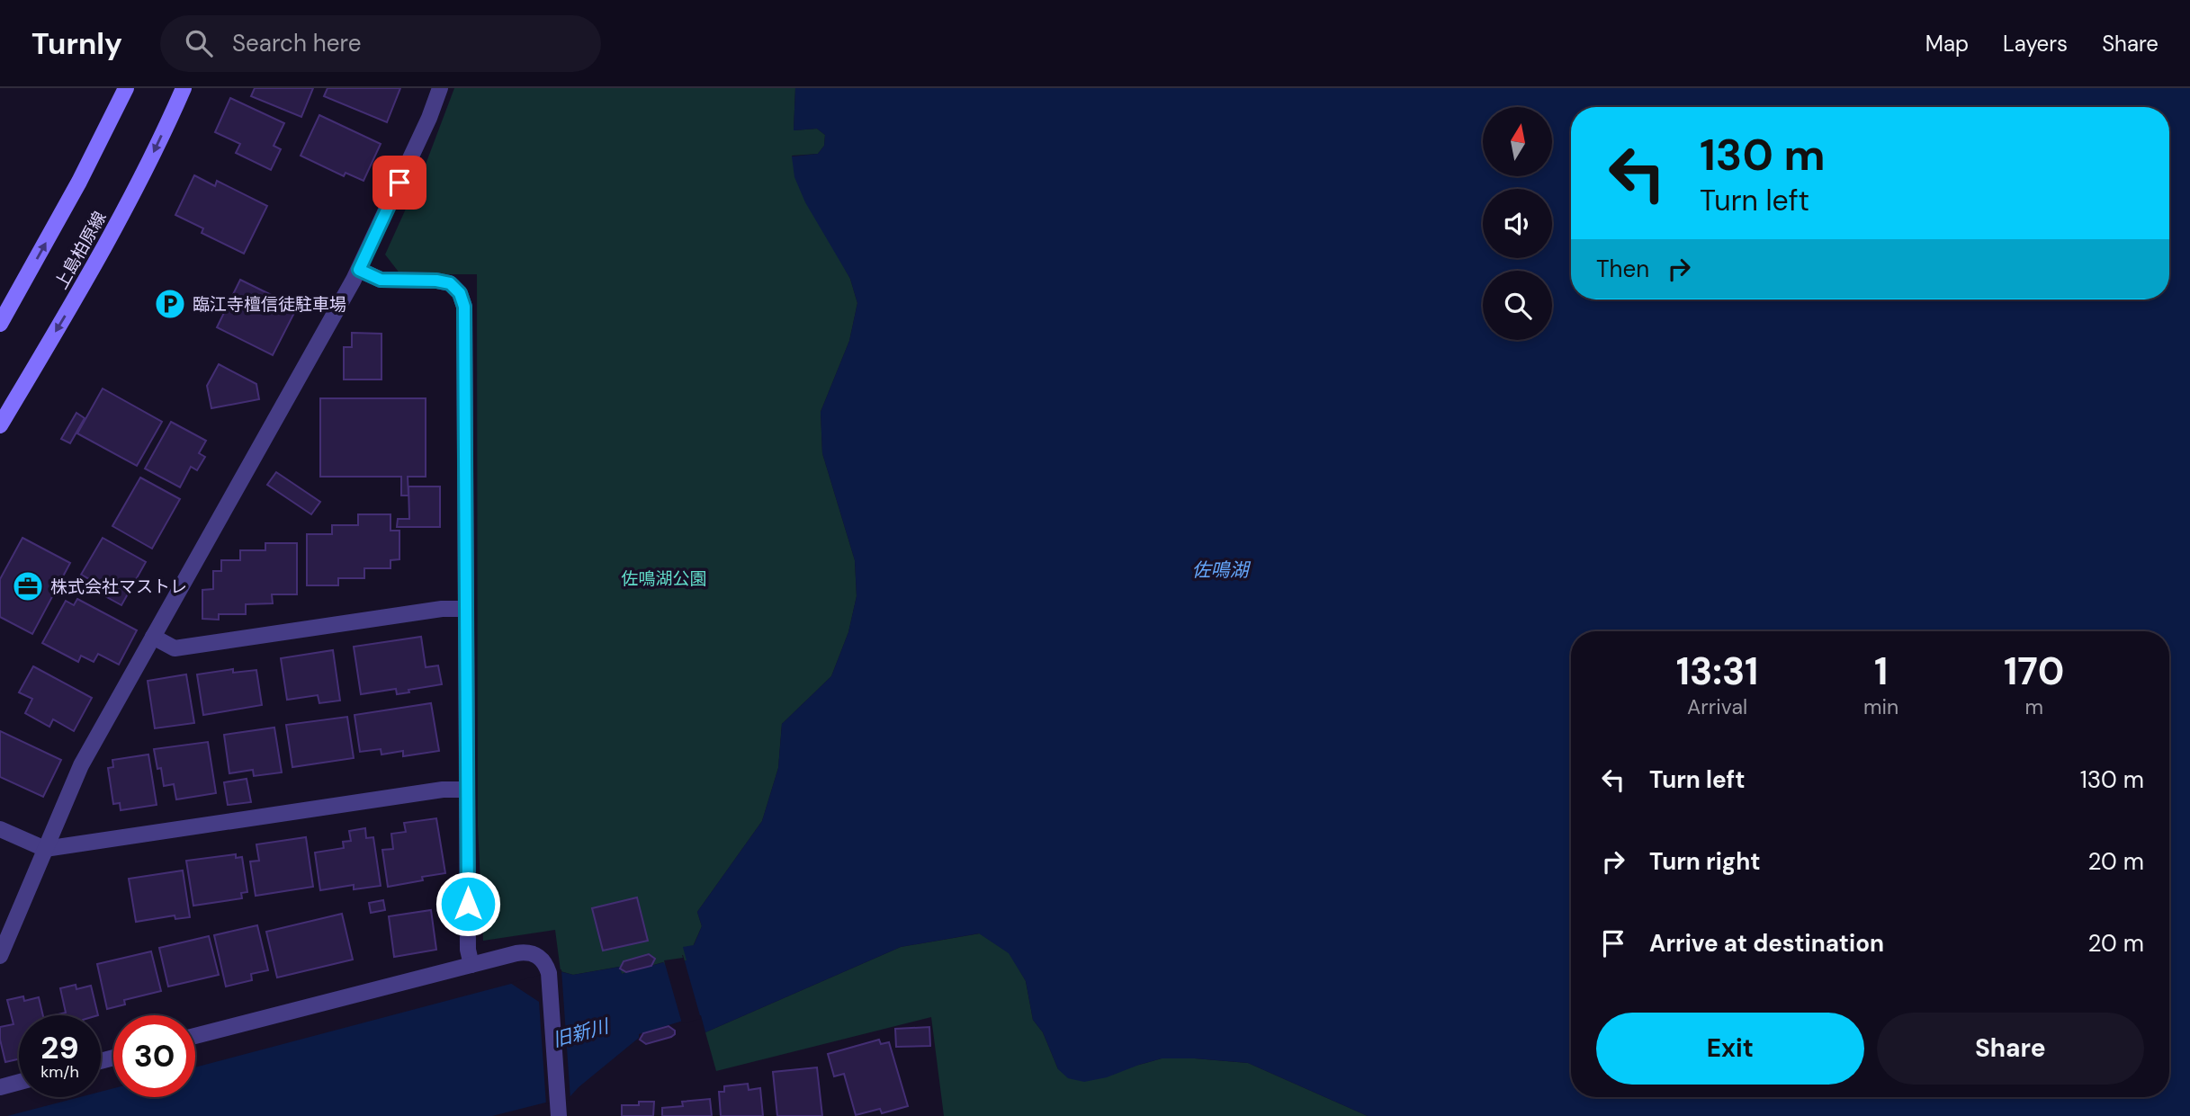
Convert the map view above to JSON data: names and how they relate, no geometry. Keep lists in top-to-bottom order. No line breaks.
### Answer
{"streets":{"street":["上島柏原線"]},"water":["佐鳴湖","旧新川"],"parks":["佐鳴湖公園"],"places":{"parking":["臨江寺檀信徒駐車場"],"office":["株式会社マストレ"]},"north":"top","page":{"header":"Turnly","search":"Search here","nav":["Map","Layers","Share"],"turn":["130 m","Turn left"],"then":"Then","eta":["13:31","Arrival","1","min","170","m"],"list":[{"name":"Turn left","value":"130 m"},{"name":"Turn right","value":"20 m"},{"name":"Arrive at destination","value":"20 m"}],"buttons":["Exit","Share"],"speed":"29 km/h","limit":"30"}}
